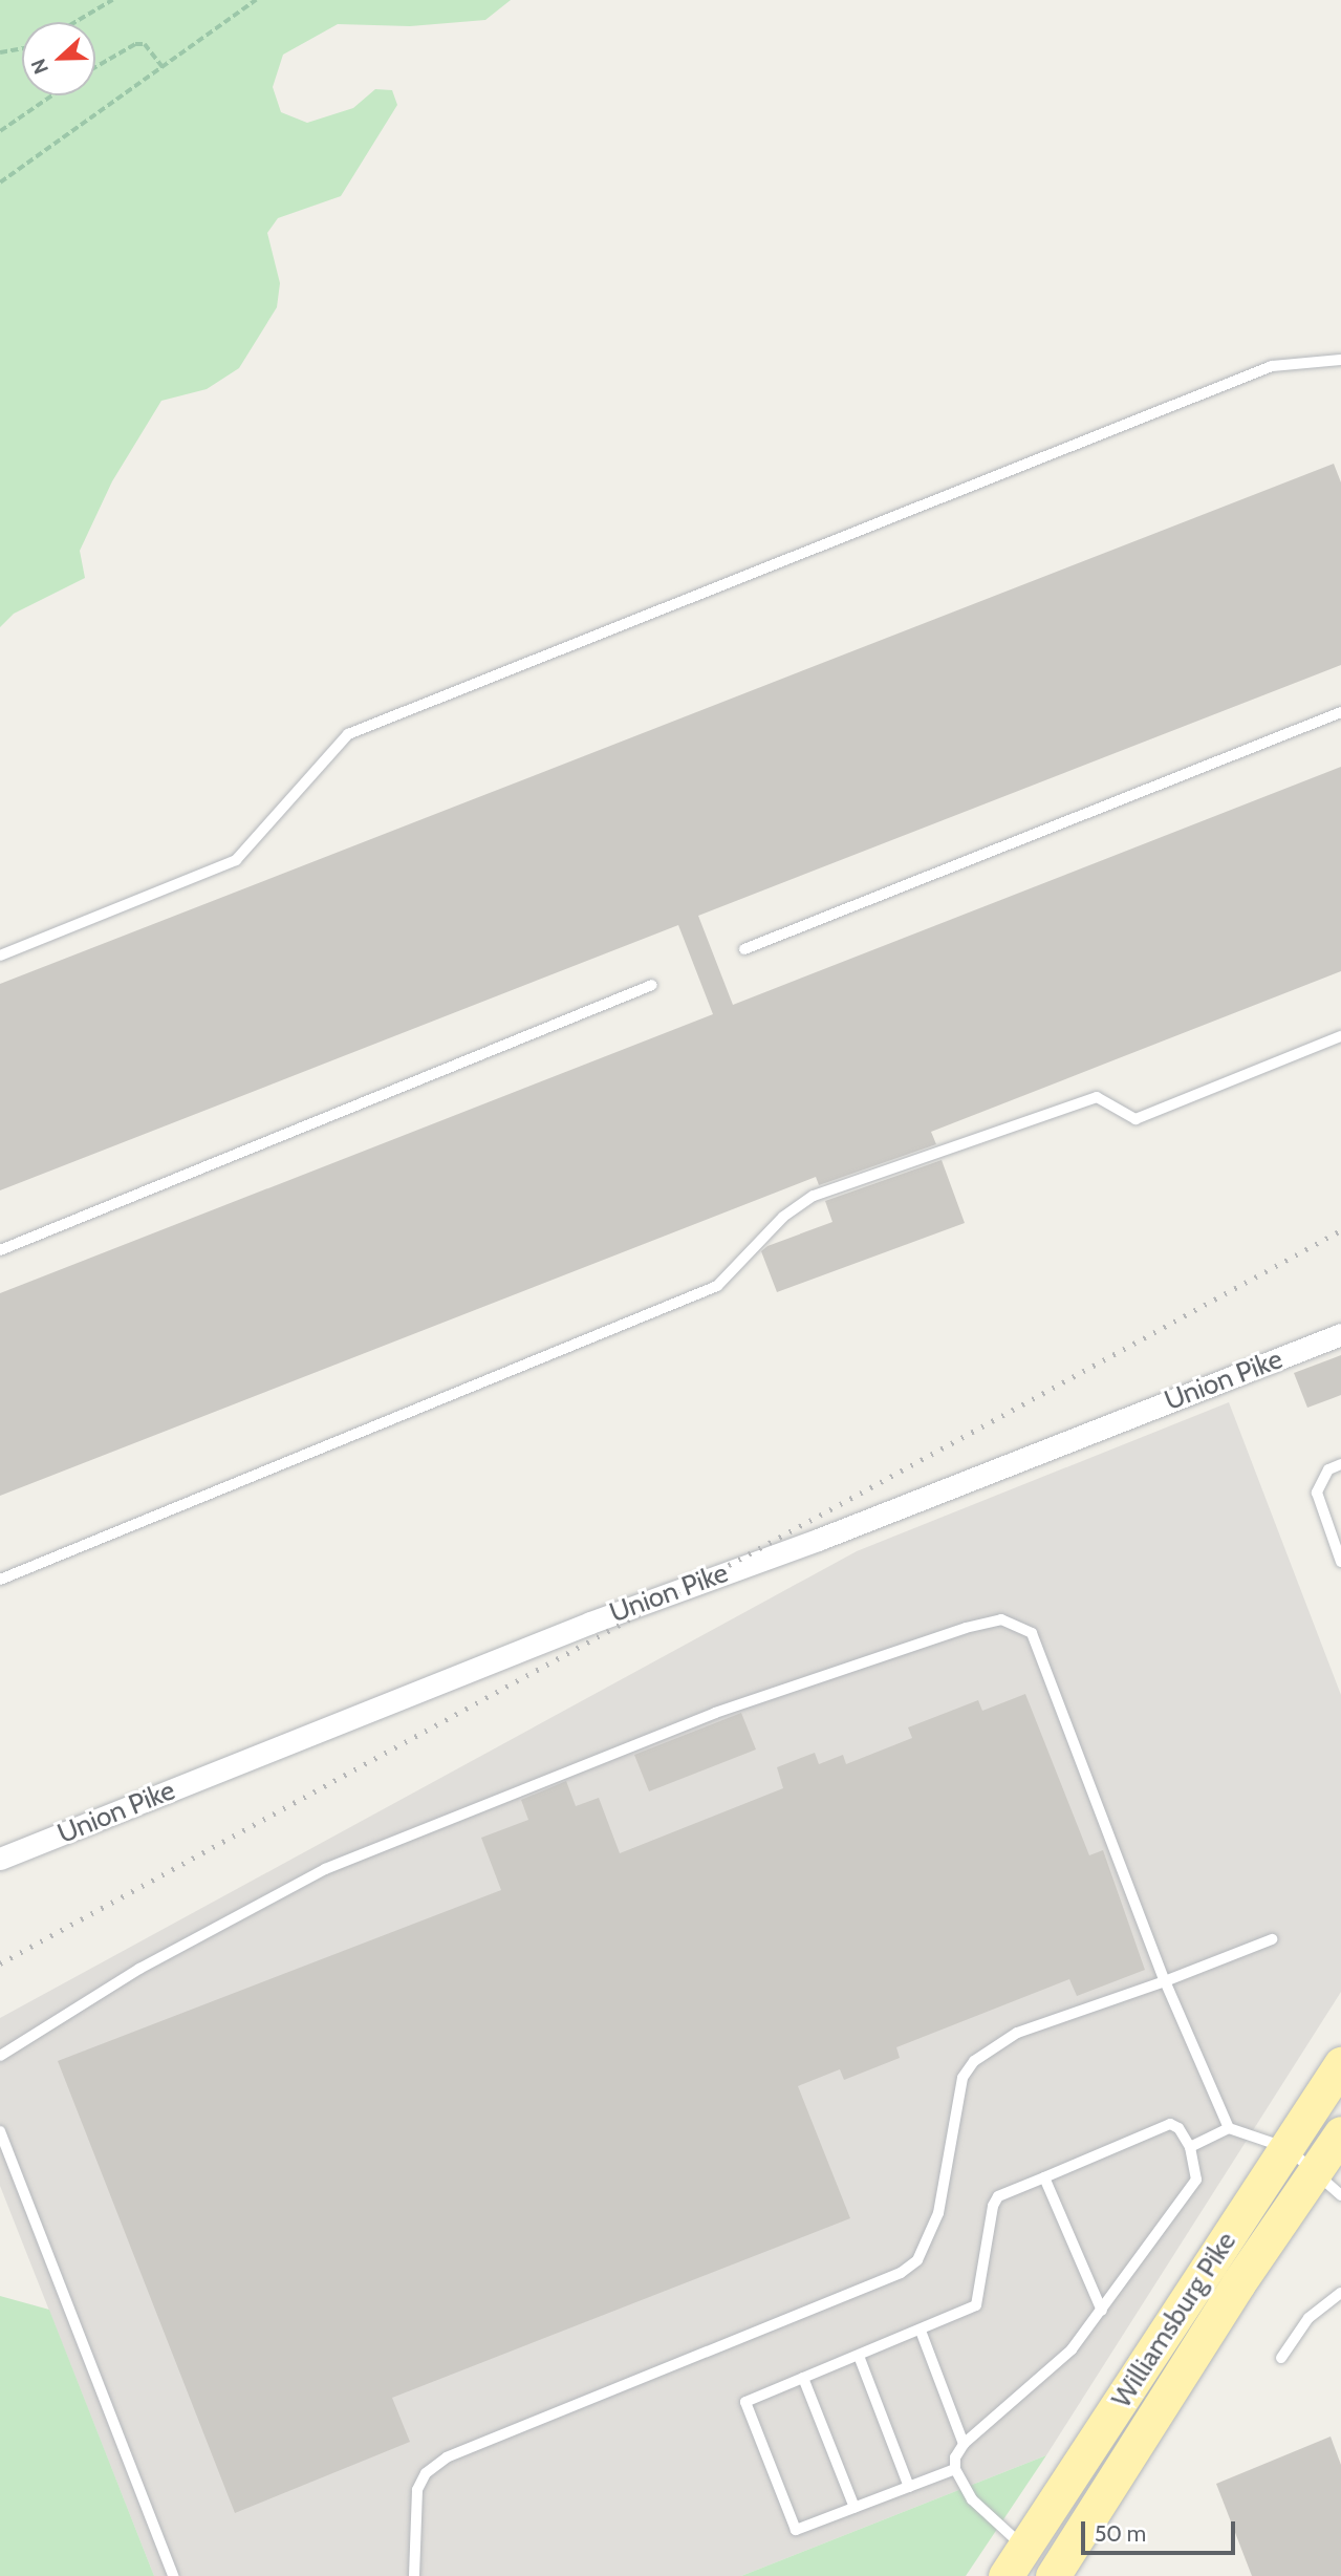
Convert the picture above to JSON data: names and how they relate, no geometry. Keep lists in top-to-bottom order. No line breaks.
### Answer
{"streets":{"main road":["Williamsburg Pike"],"street":["Union Pike"]},"scale_bar":"50 m","north":"left"}
